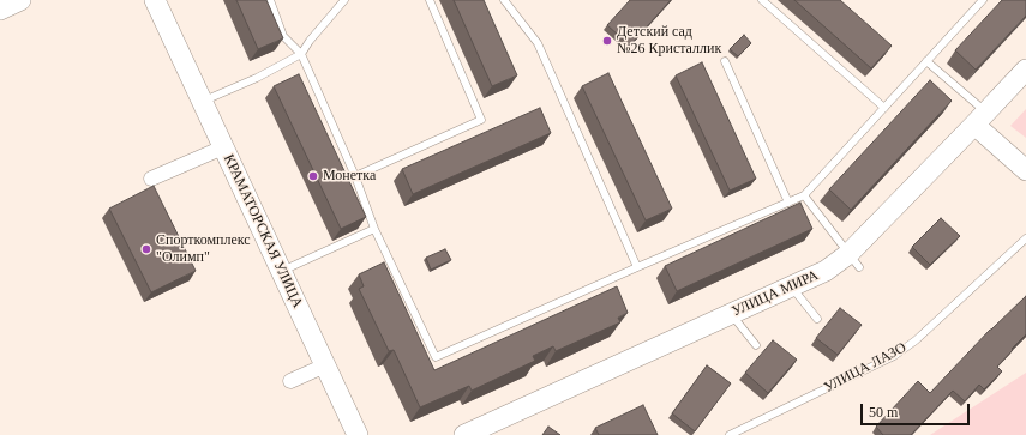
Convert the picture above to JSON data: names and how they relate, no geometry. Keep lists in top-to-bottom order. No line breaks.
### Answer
{"streets":{"street":["КРАМАТОРСКАЯ УЛИЦА","УЛИЦА МИРА"],"lane":["УЛИЦА ЛАЗО"]},"places":["Детский сад №26 Кристаллик","Монетка","Спорткомплекс \"Олимп\""],"scale_bar":"50 m"}
